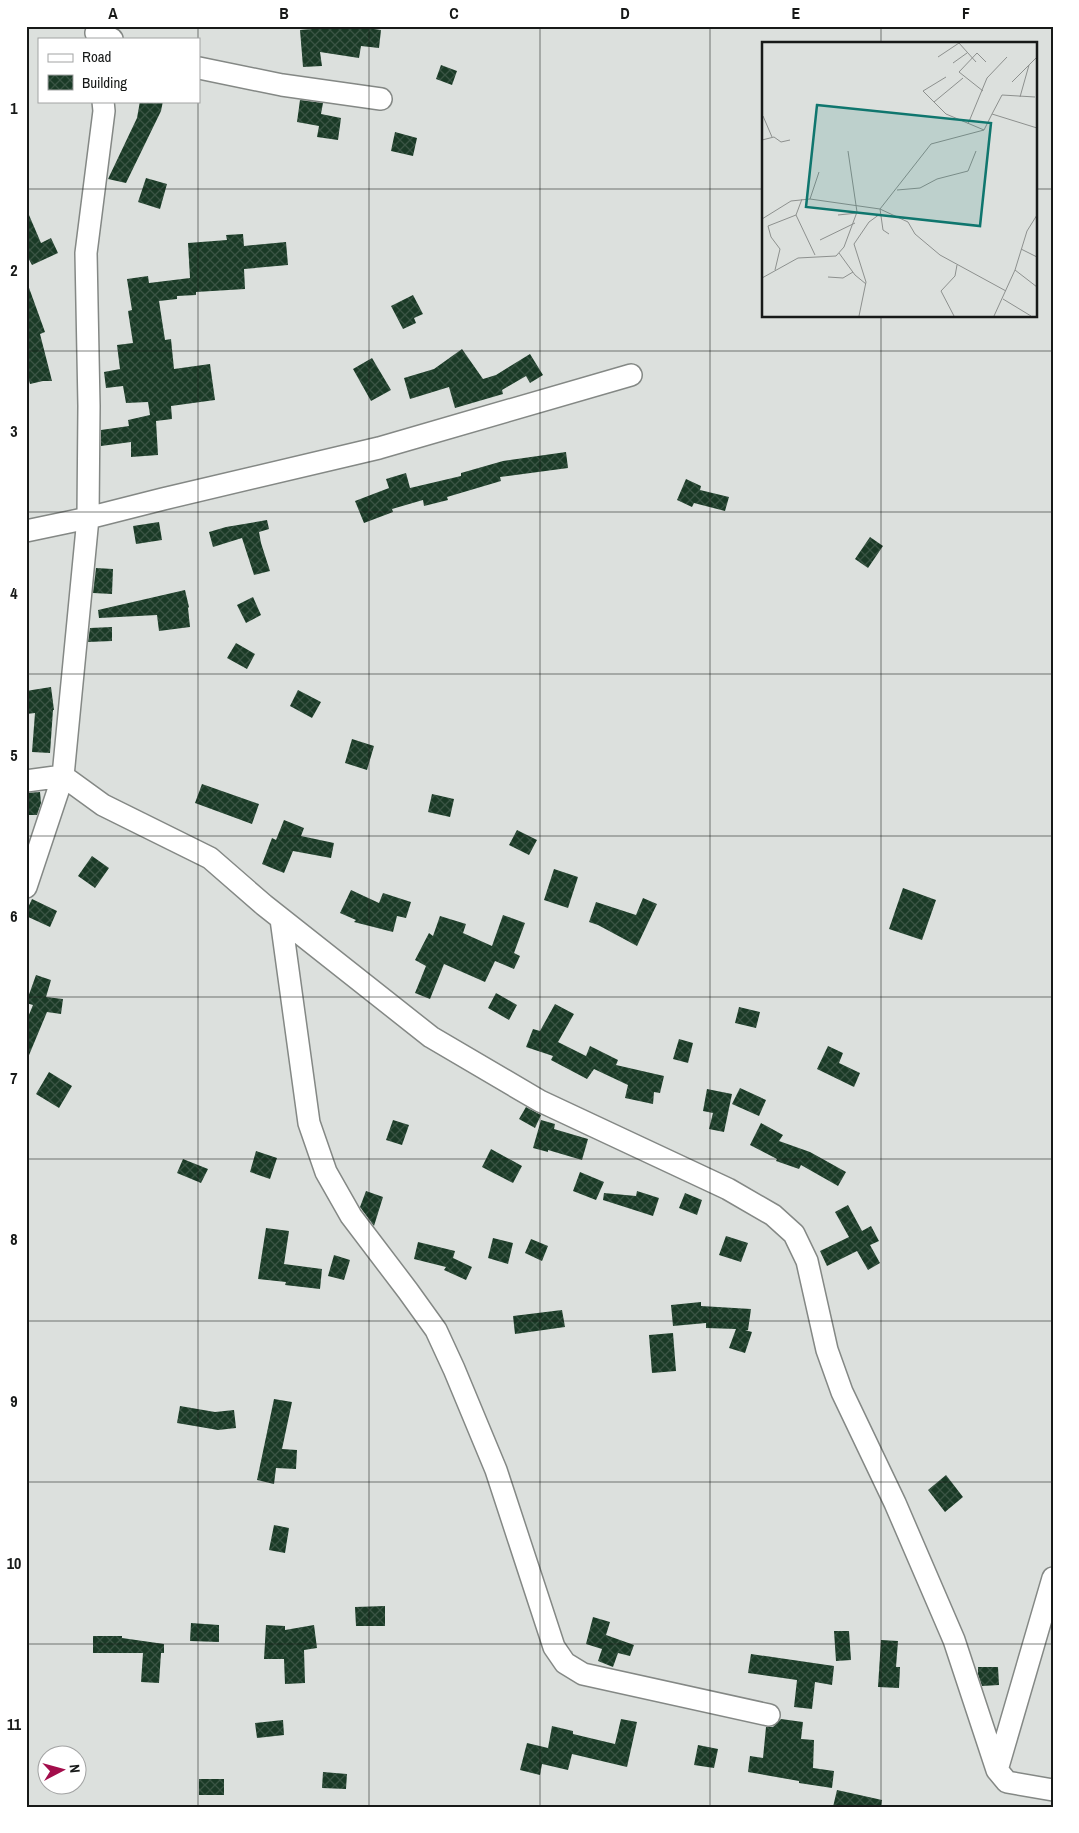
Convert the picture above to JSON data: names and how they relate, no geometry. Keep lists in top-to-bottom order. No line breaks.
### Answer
{"legend":["Road","Building"],"north":"right","grid":{"columns":["A","B","C","D","E","F"],"rows":["1","2","3","4","5","6","7","8","9","10","11"]}}
